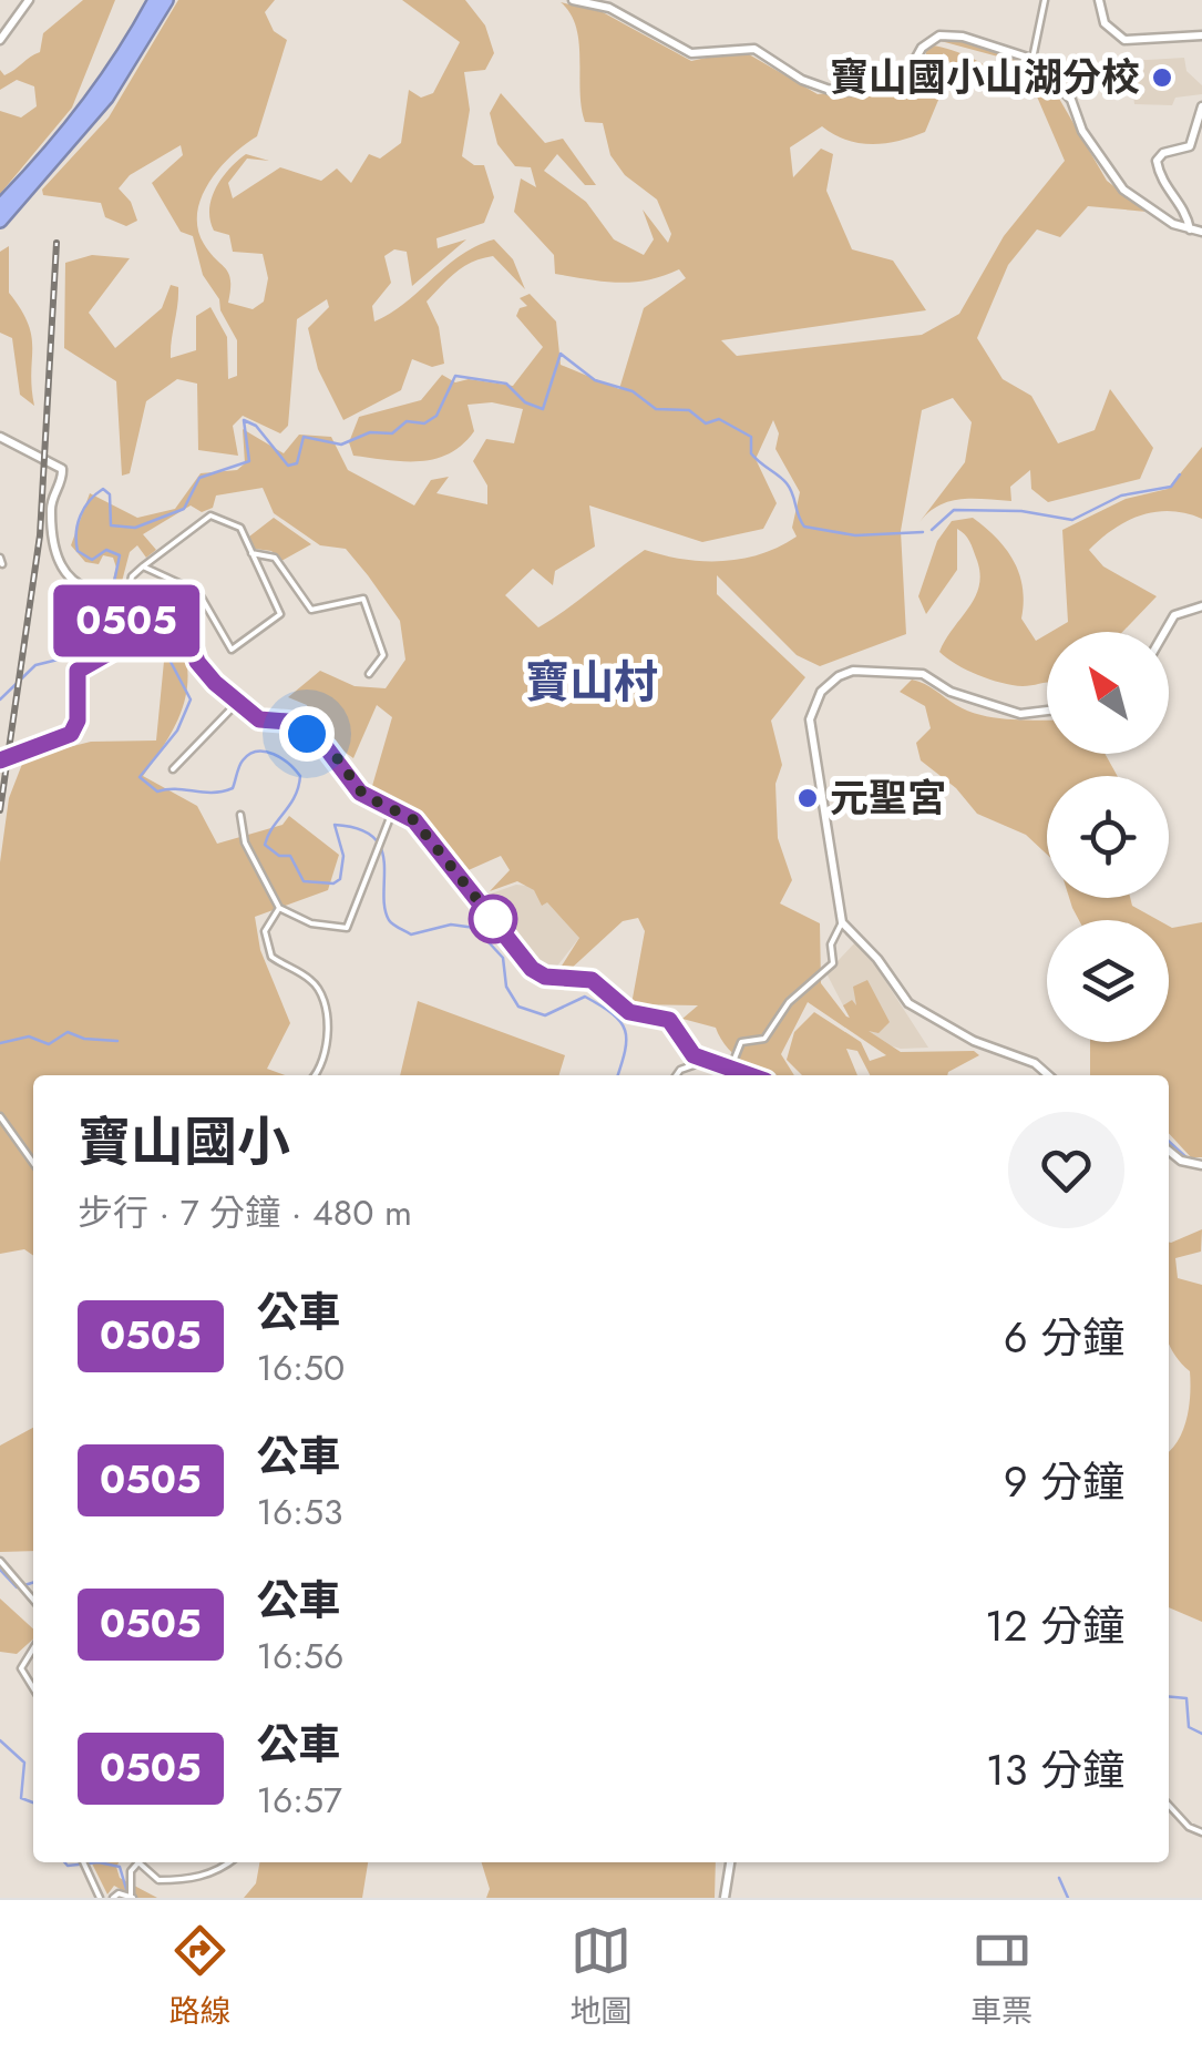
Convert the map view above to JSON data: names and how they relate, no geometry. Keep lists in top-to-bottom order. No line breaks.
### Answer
{"districts":["寶山村"],"places":["寶山國小山湖分校","元聖宮"],"lines":["bus line 0505"],"north":"top left","page":{"on_map":"0505","heading":["寶山國小","步行 · 7 分鐘 · 480 m"],"list":[{"mark":"0505","name":"公車","note":"16:50","value":"6 分鐘"},{"mark":"0505","name":"公車","note":"16:53","value":"9 分鐘"},{"mark":"0505","name":"公車","note":"16:56","value":"12 分鐘"},{"mark":"0505","name":"公車","note":"16:57","value":"13 分鐘"}],"tabs":["路線","地圖","車票"]}}
